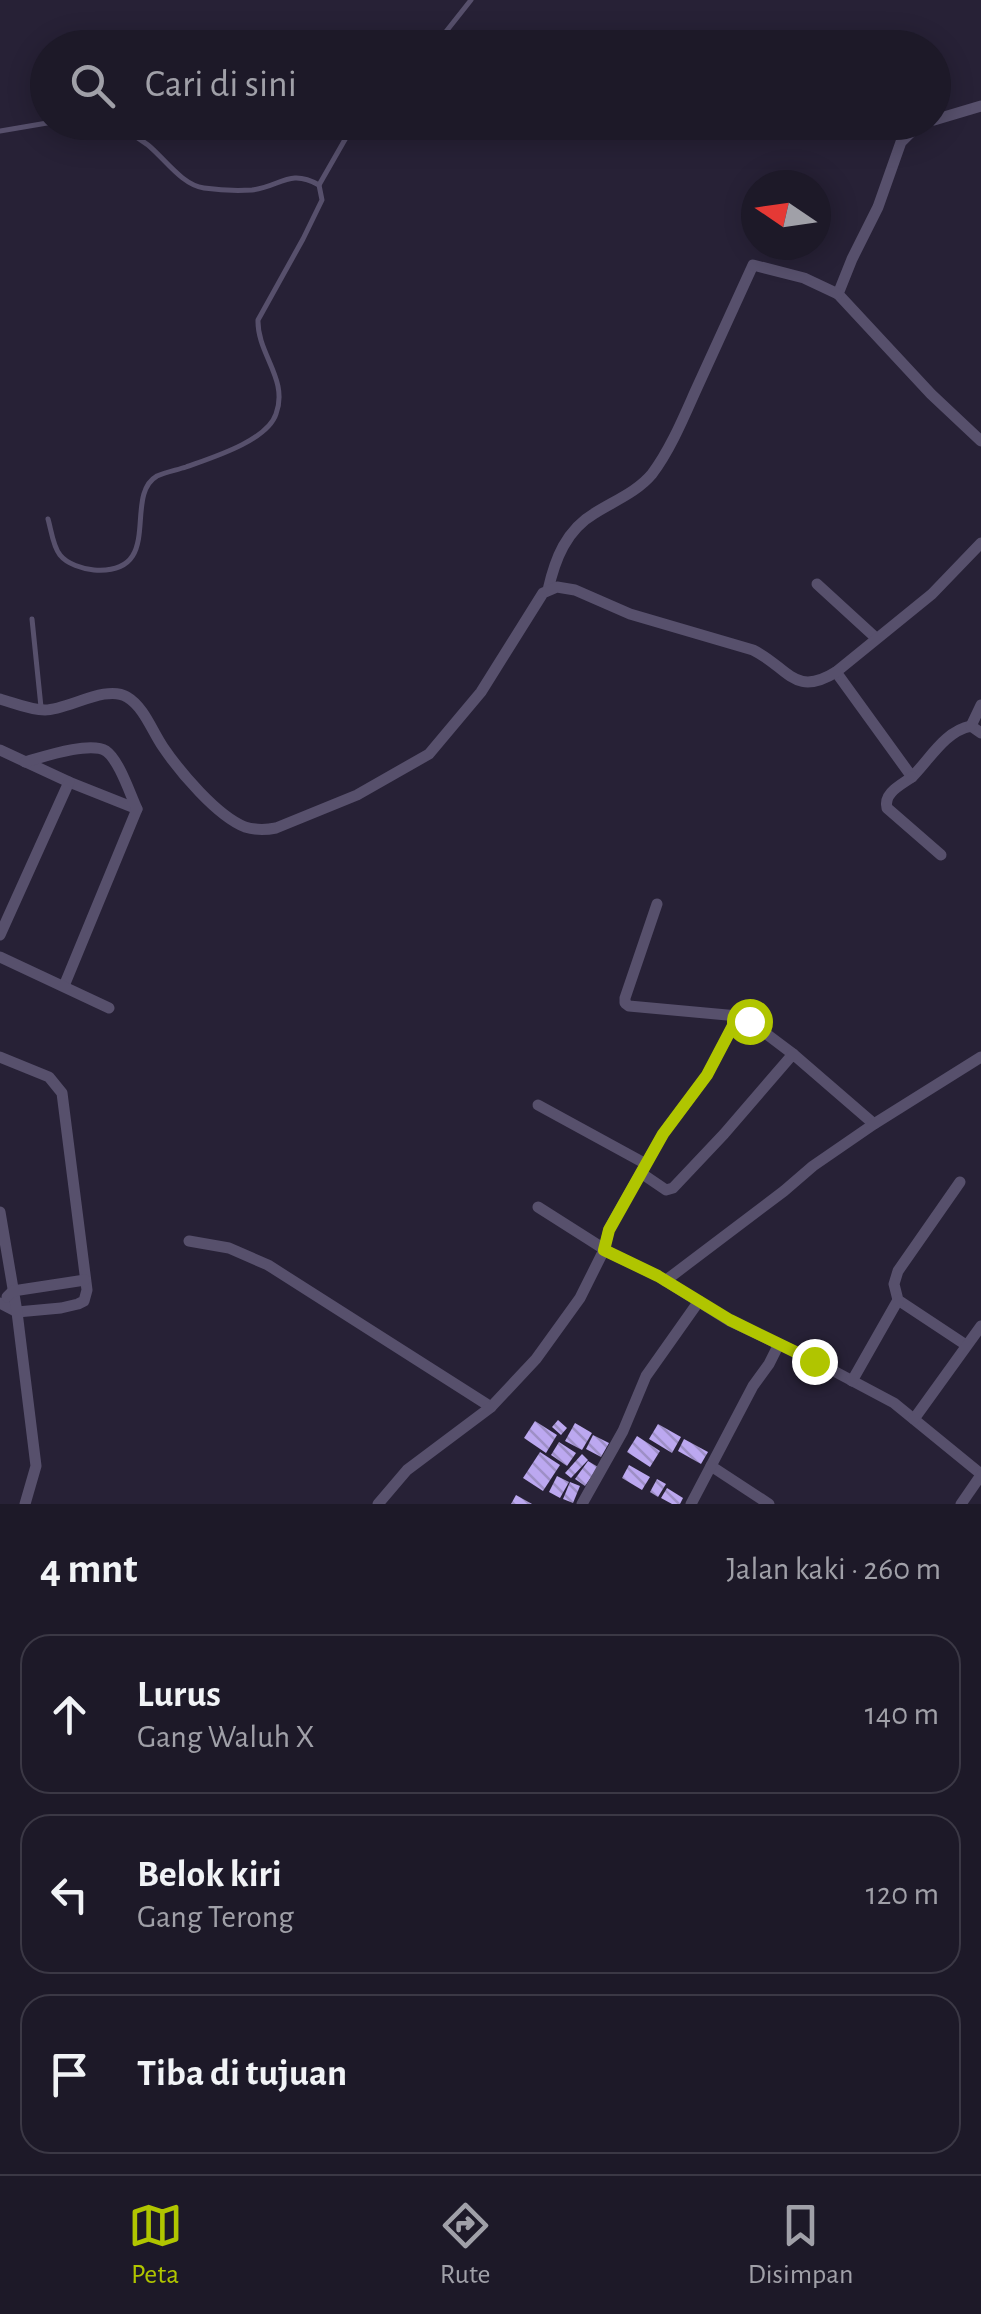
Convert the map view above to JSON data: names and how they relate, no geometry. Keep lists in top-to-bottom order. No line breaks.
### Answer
{"north":"left","page":{"search":"Cari di sini","heading":["4 mnt","Jalan kaki · 260 m"],"list":[["Lurus","Gang Waluh X","140 m"],["Belok kiri","Gang Terong","120 m"],"Tiba di tujuan"],"nav":["Peta","Rute","Disimpan"]}}
